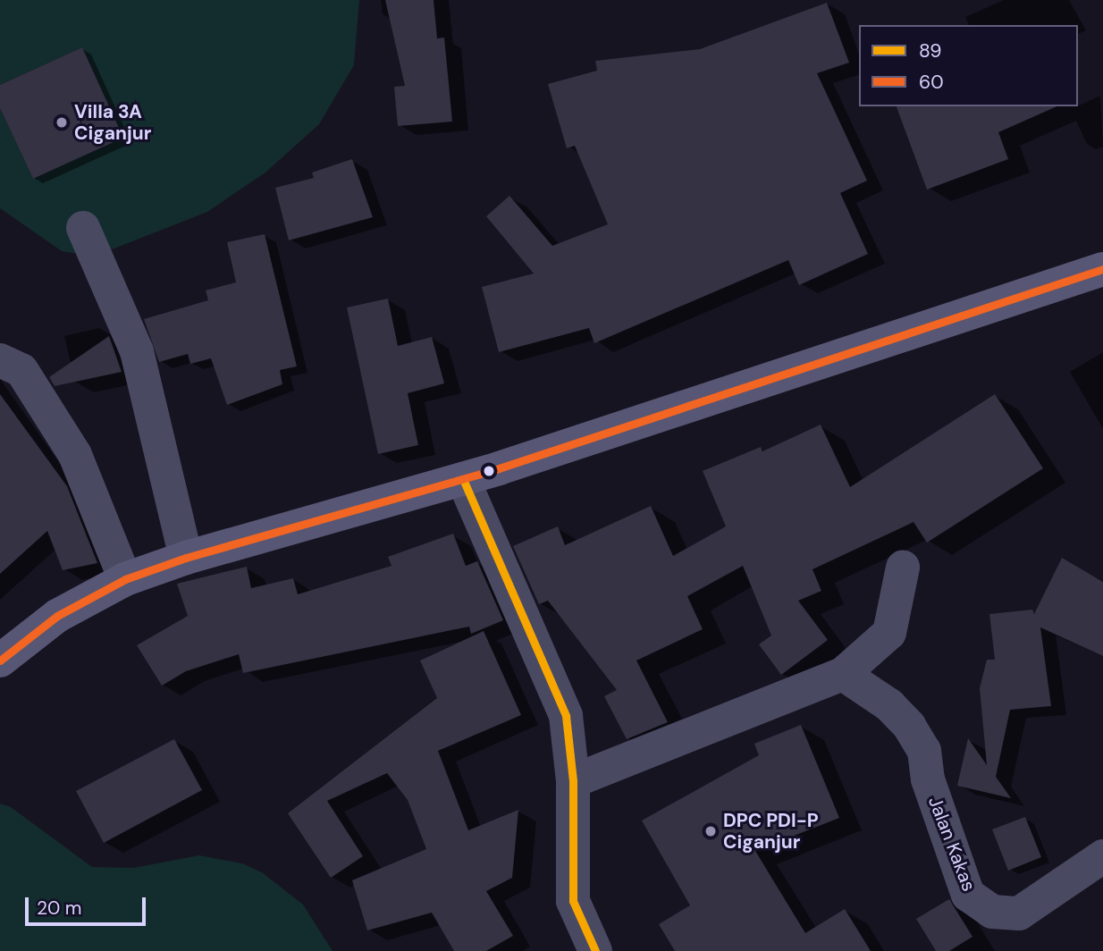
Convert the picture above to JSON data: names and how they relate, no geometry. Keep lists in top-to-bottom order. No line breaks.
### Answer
{"streets":{"street":["Jalan Kakas"]},"places":["Villa 3A Ciganjur","DPC PDI-P Ciganjur"],"lines":["transit line 60","transit line 89"],"legend":["89","60"],"scale_bar":"20 m"}
